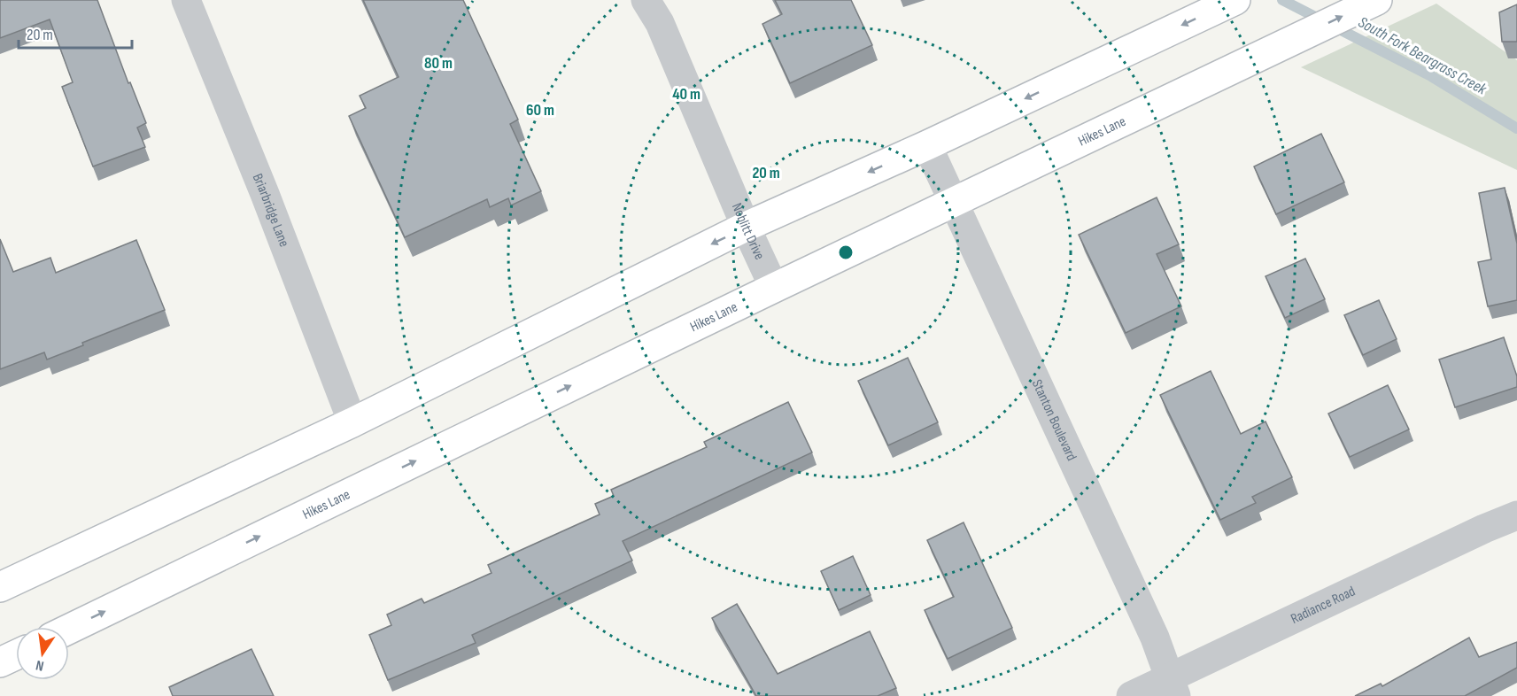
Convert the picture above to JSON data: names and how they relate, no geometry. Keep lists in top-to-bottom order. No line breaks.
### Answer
{"streets":{"main road":["Hikes Lane"],"street":["Briarbridge Lane","Noblitt Drive","Stanton Boulevard","Radiance Road"]},"crossings":[["Hikes Lane","Noblitt Drive"],["Hikes Lane","Stanton Boulevard"],["Stanton Boulevard","Radiance Road"]],"water":["South Fork Beargrass Creek"],"scale_bar":"20 m","north":"bottom","rings":["80 m","40 m","60 m","20 m"]}
